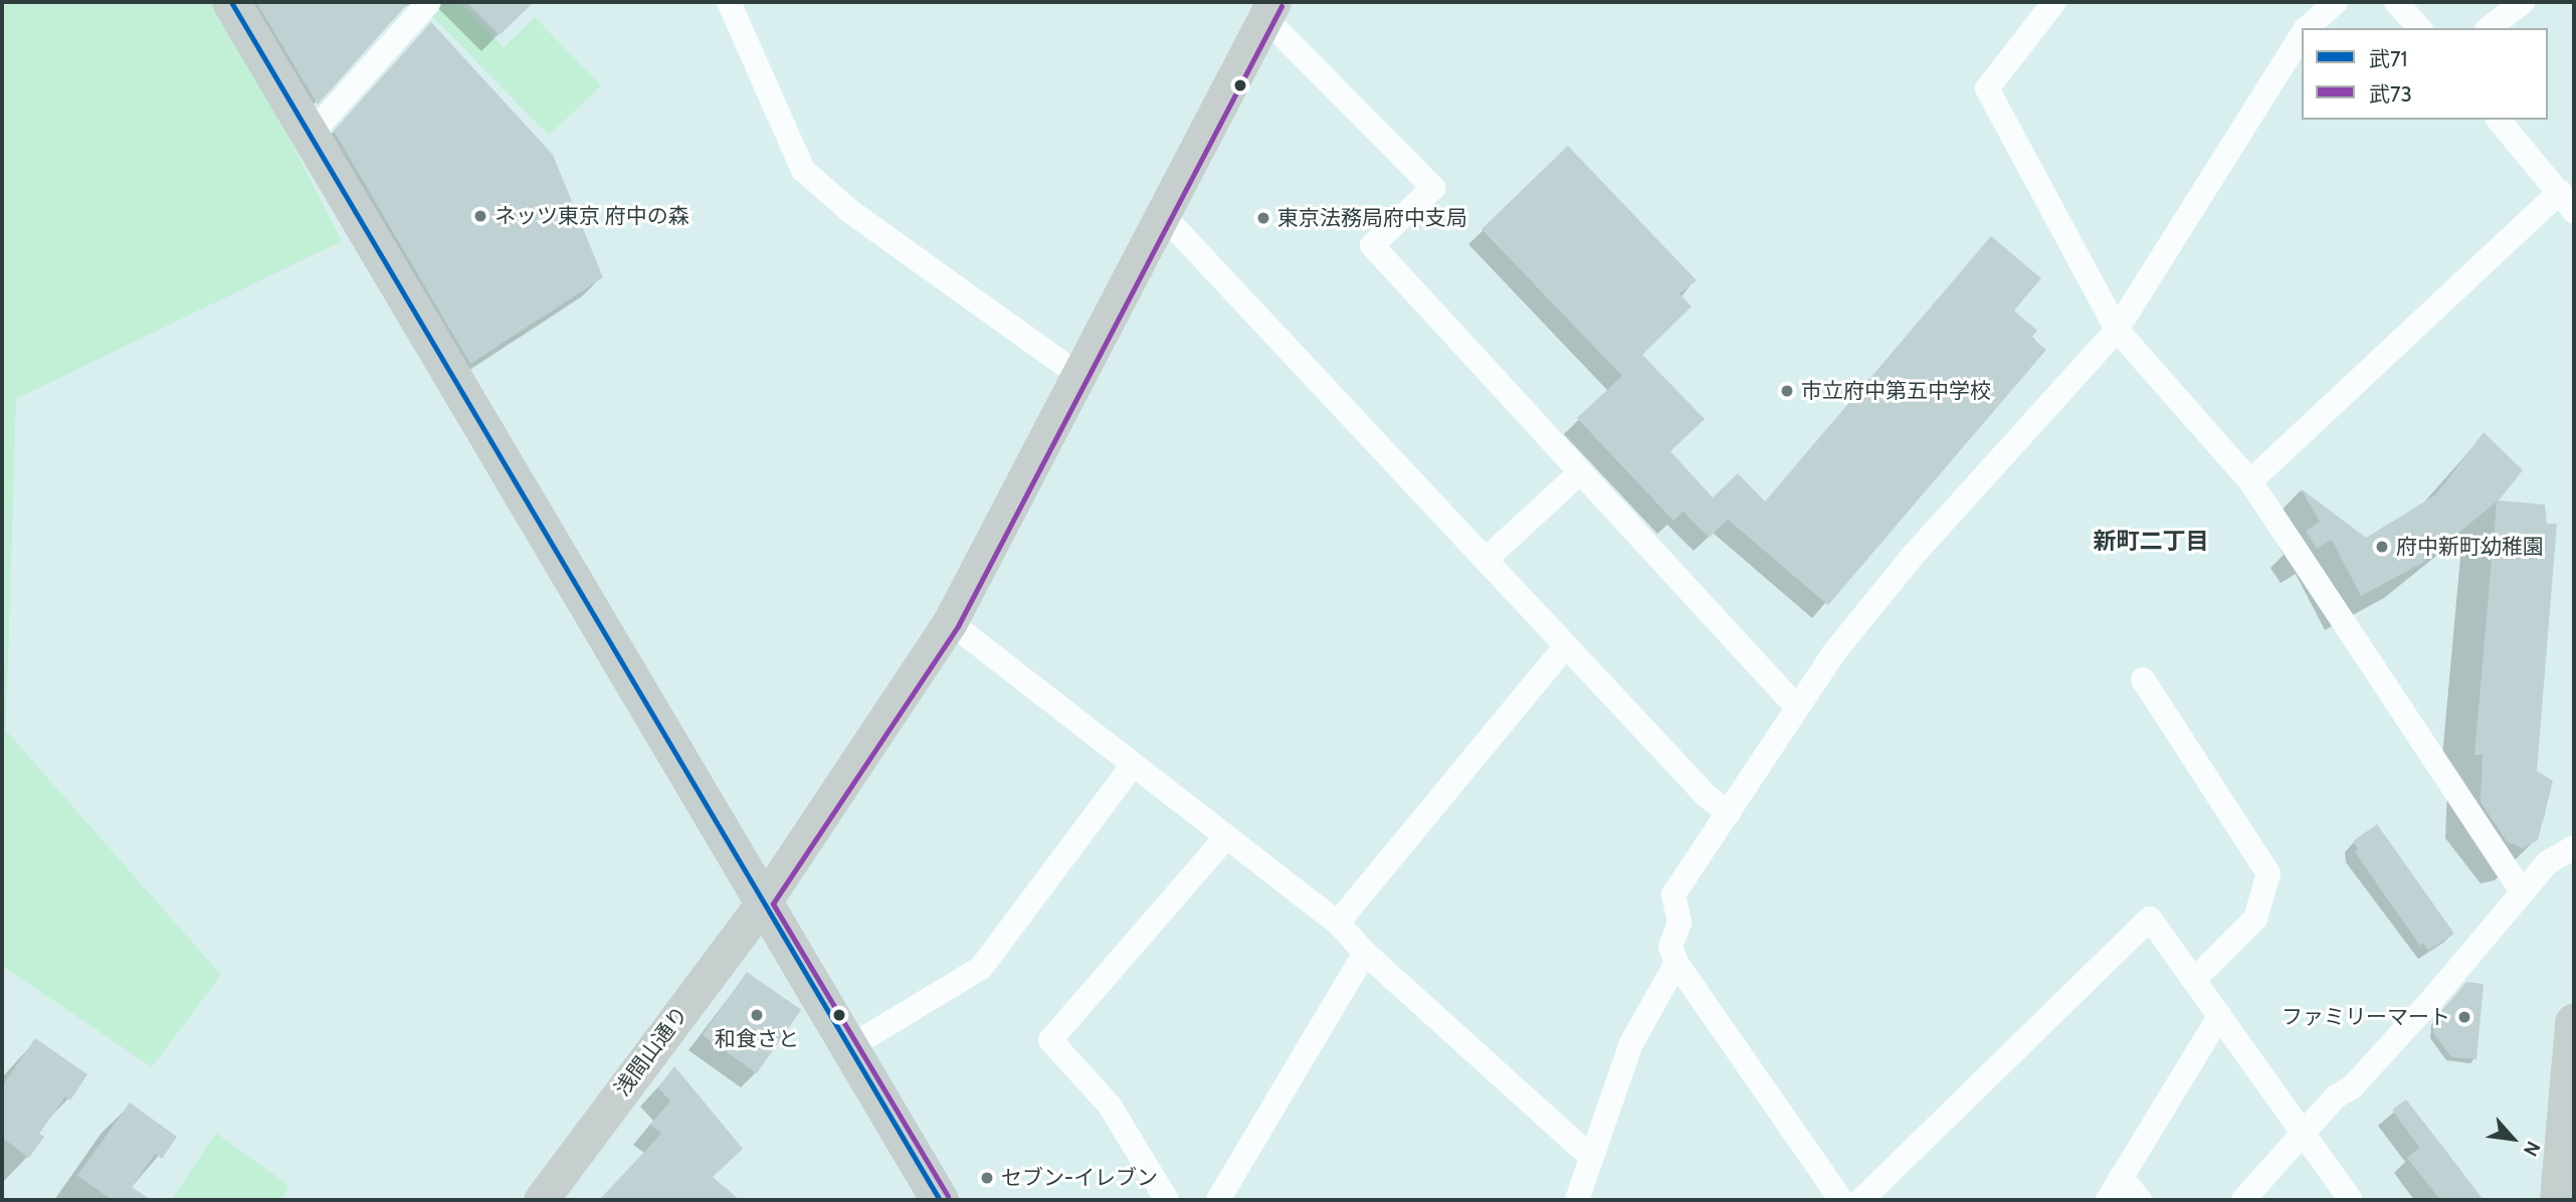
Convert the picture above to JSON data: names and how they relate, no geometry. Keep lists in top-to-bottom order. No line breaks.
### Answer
{"streets":{"street":["浅間山通り"]},"districts":["新町二丁目"],"places":["ネッツ東京 府中の森","東京法務局府中支局","市立府中第五中学校","府中新町幼稚園","和食さと","ファミリーマート","セブン-イレブン"],"lines":["transit line 武71","transit line 武73"],"legend":["武71","武73"],"north":"bottom right"}
